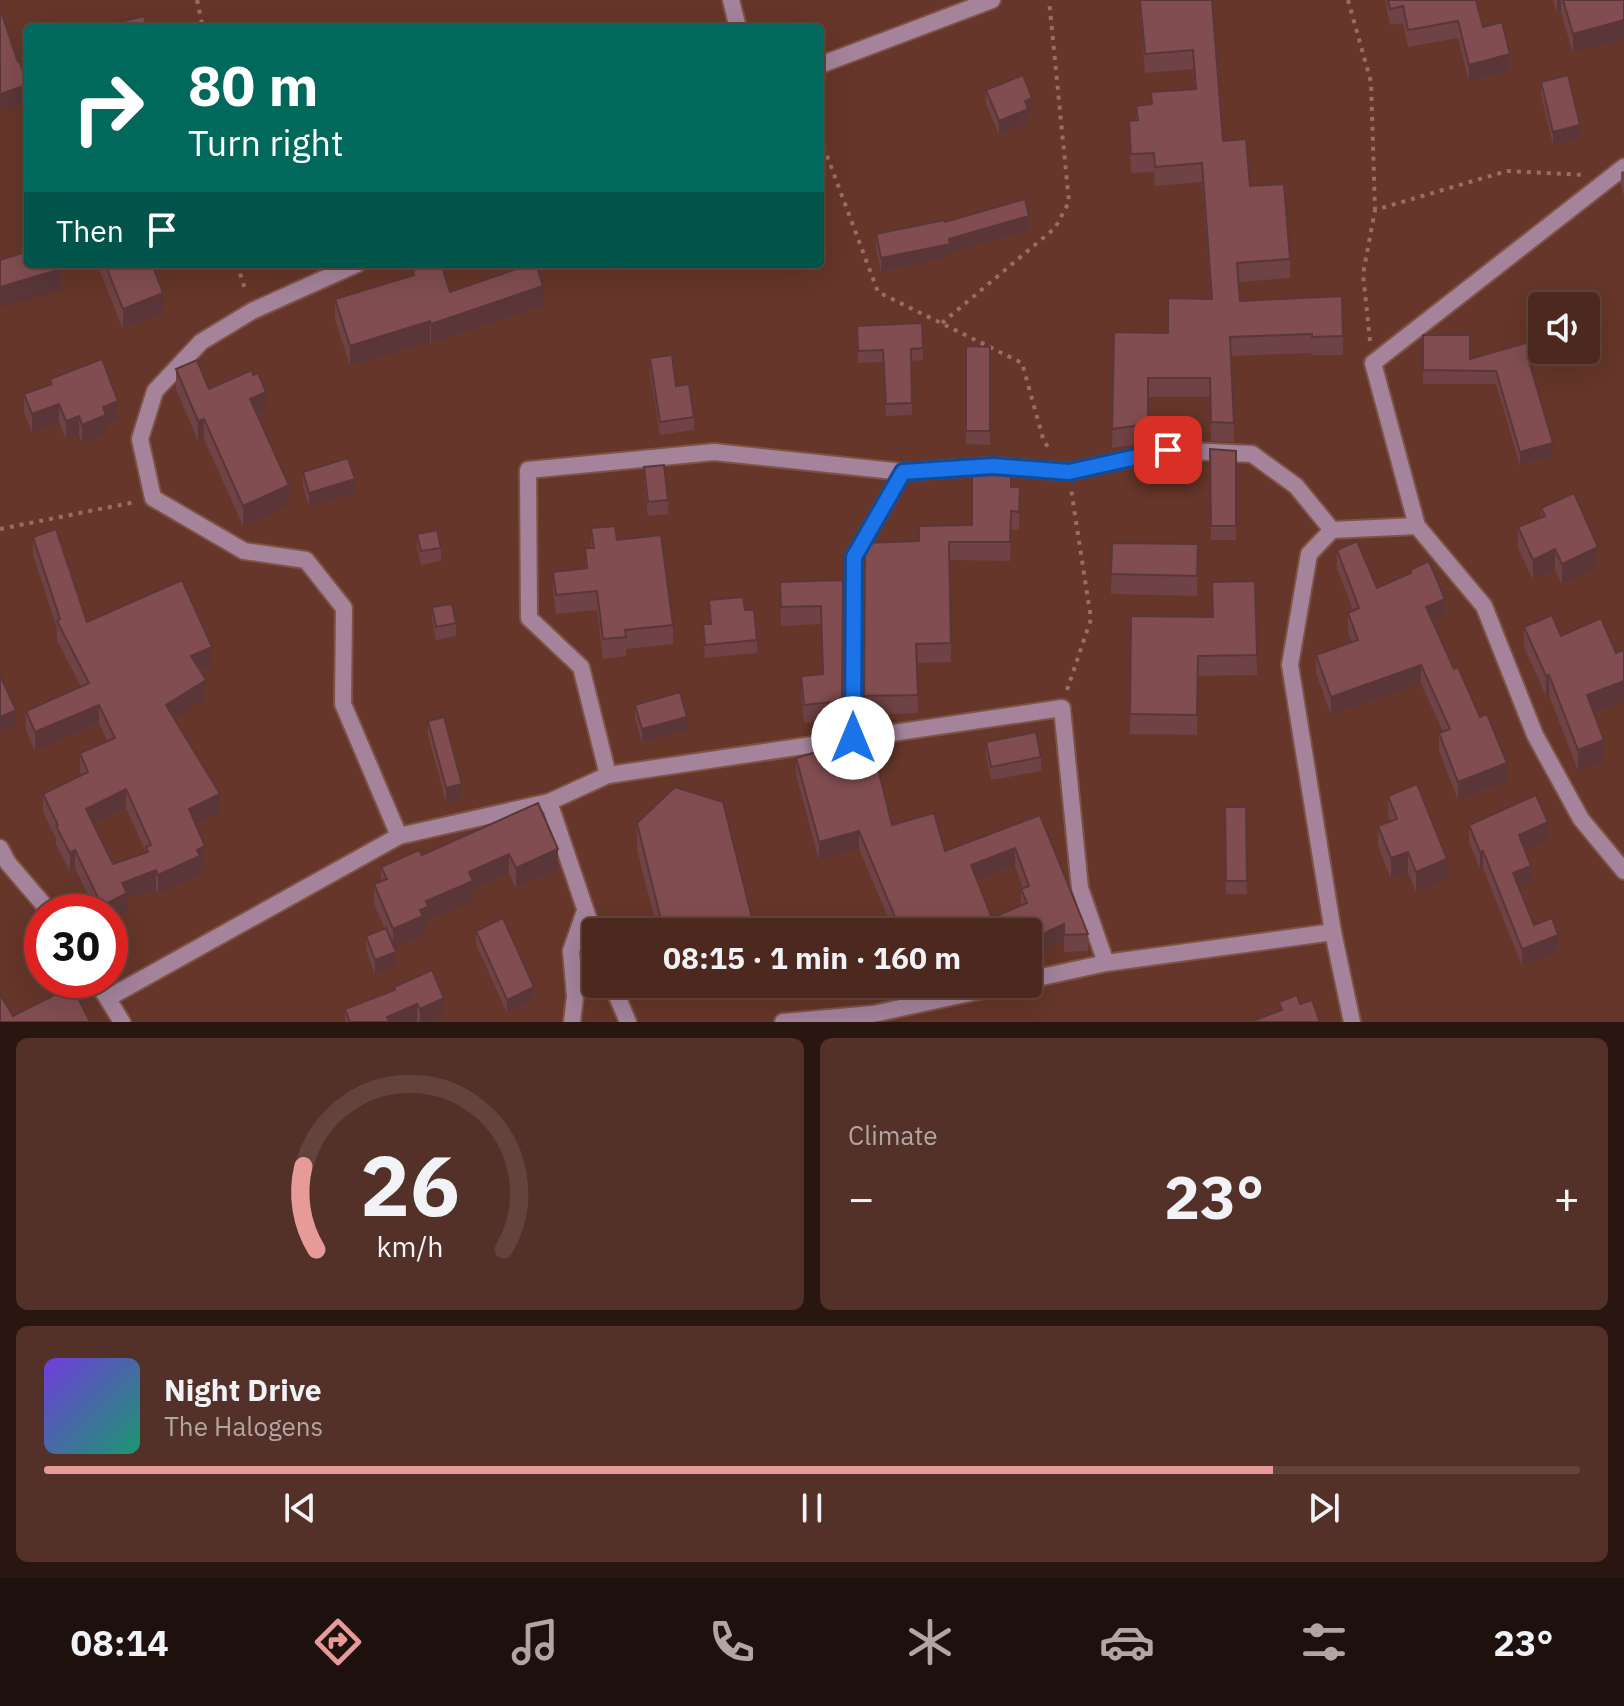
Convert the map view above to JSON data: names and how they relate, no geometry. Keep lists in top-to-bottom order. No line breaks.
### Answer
{"page":{"turn":["80 m","Turn right"],"then":"Then","limit":"30","trip":"08:15 · 1 min · 160 m","tile":"Climate","heat":["−","23°","+"],"song":["Night Drive","The Halogens"],"tabs":["08:14","23°"],"gauge":["26","km/h"]}}
